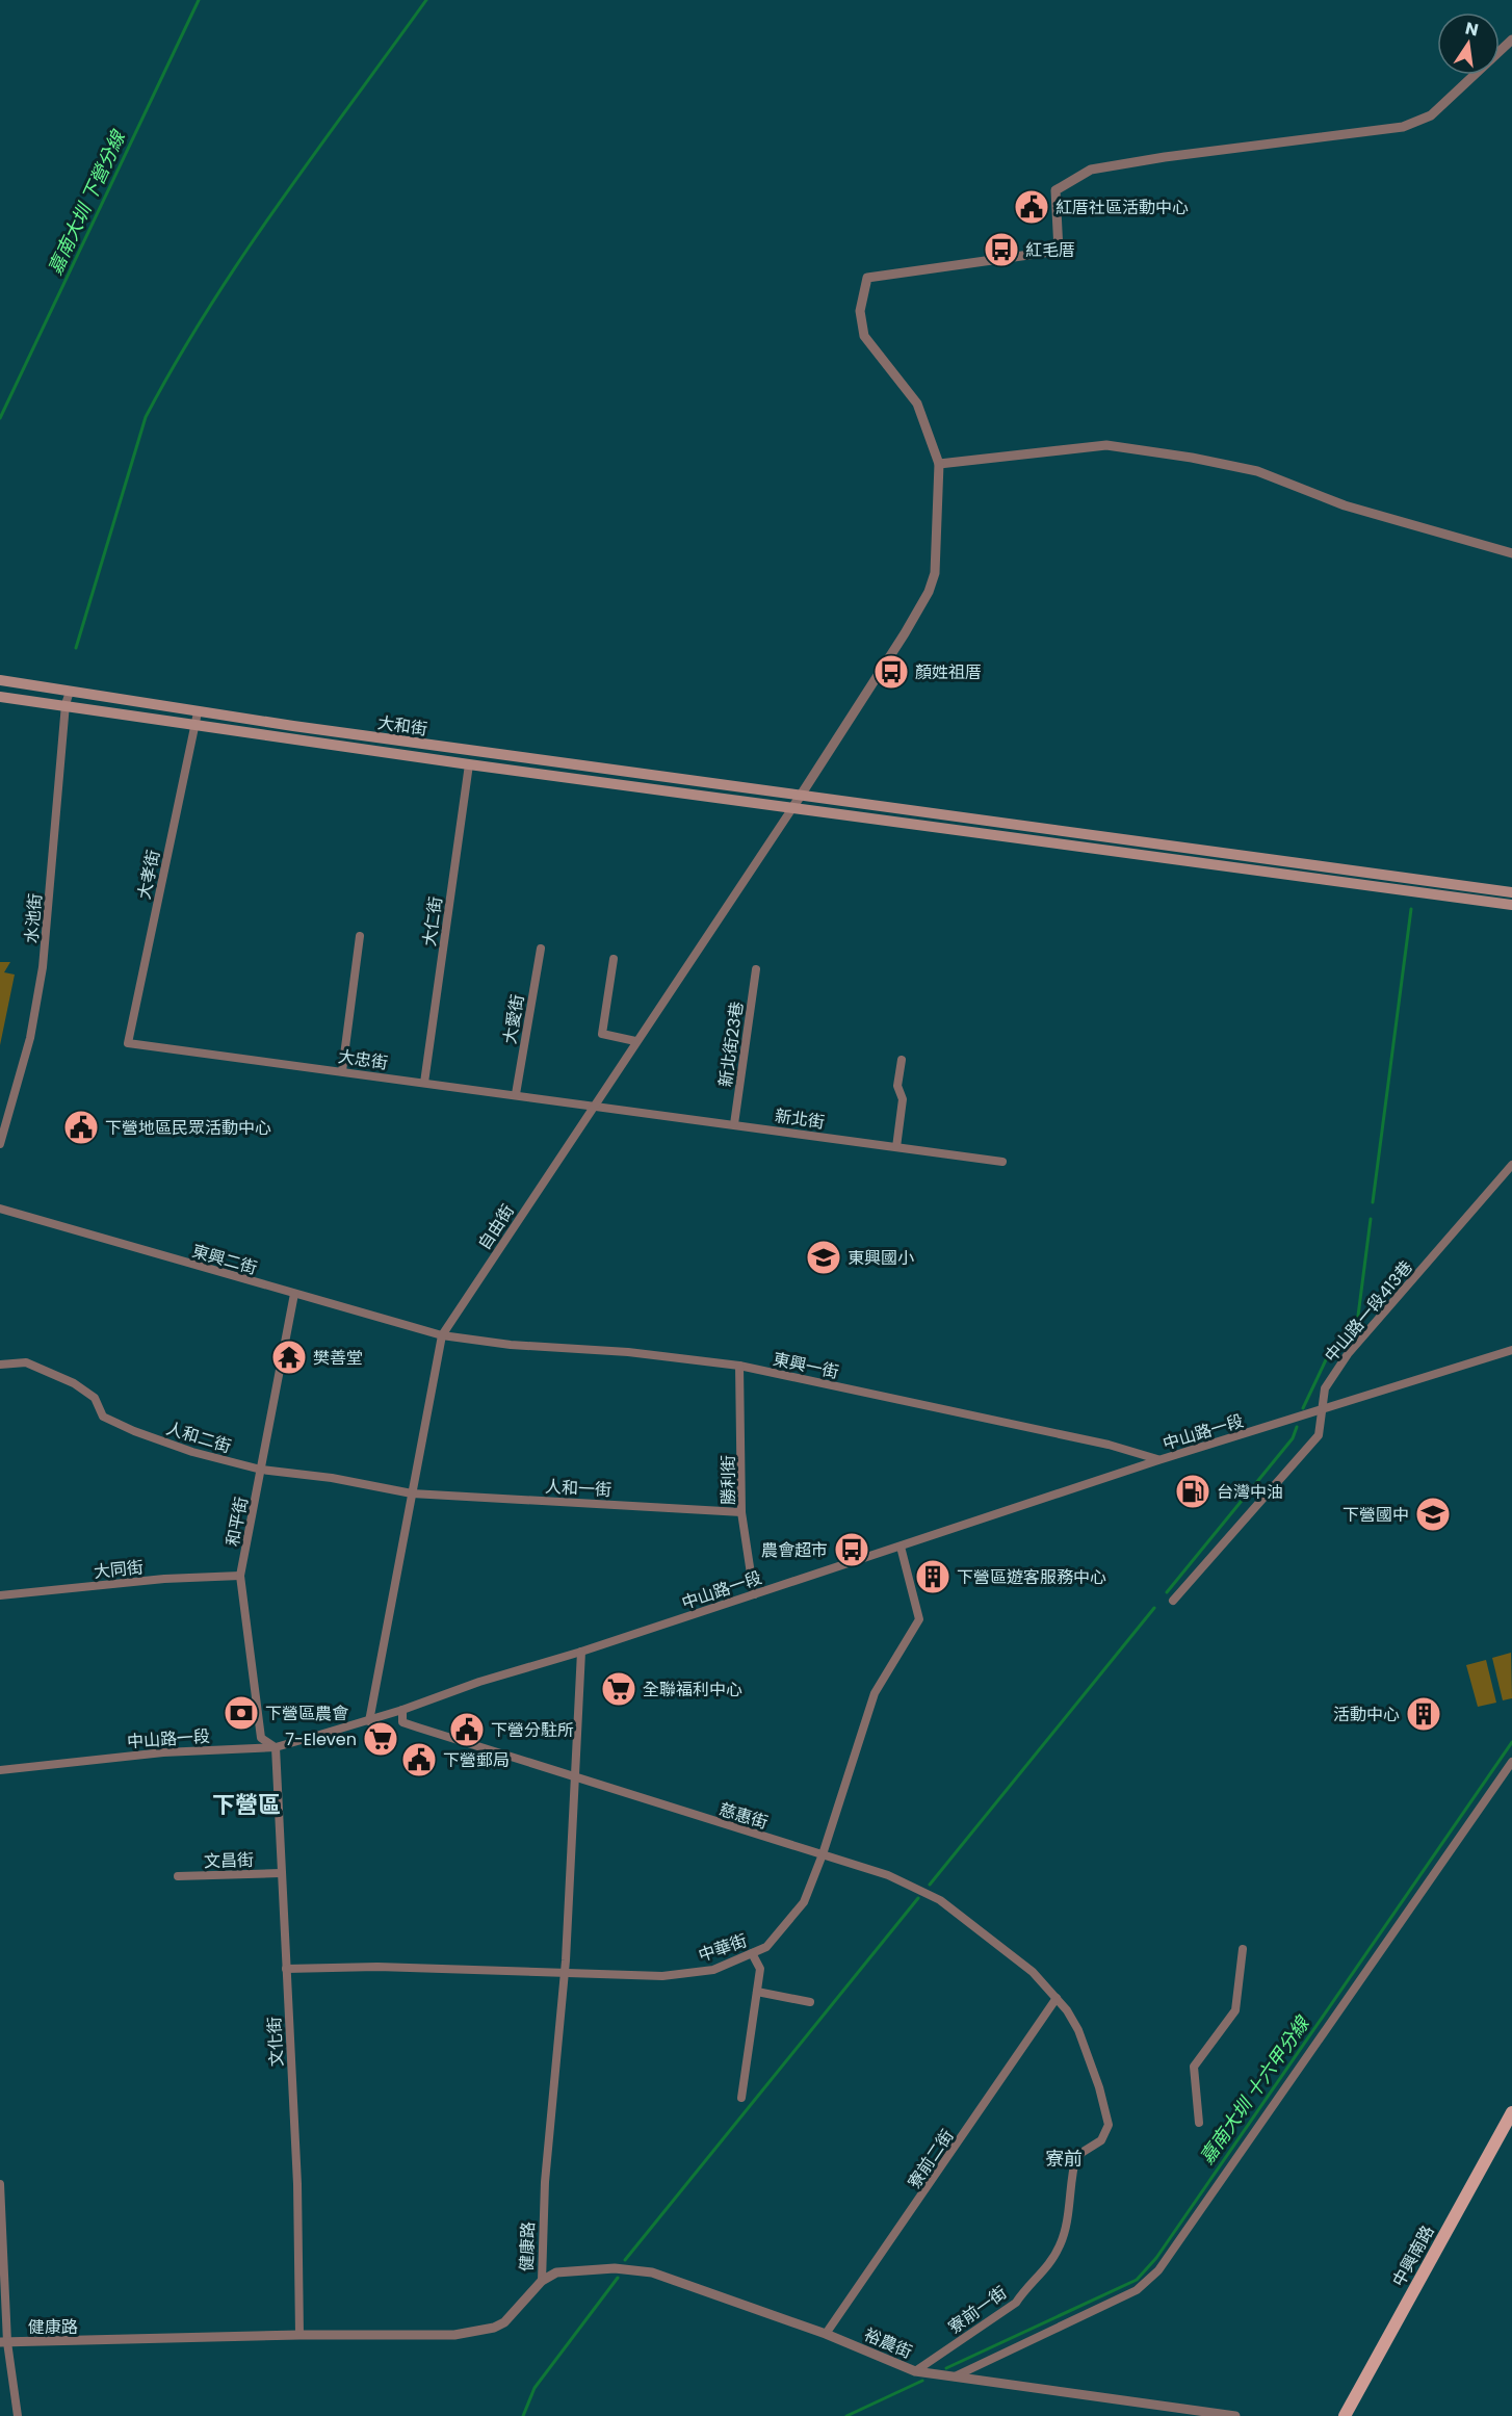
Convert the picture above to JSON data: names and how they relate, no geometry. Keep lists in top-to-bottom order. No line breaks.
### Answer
{"streets":{"main road":["大和街","中興南路"],"street":["大孝街","水池街","大仁街","大愛街","新北街23巷","大忠街","新北街","自由街","東興二街","中山路一段413巷","東興一街","中山路一段","人和二街","勝利街","人和一街","和平街","大同街","慈惠街","文昌街","中華街","文化街","寮前二街","健康路","寮前一街","裕農街"]},"crossings":[["大和街","大孝街"],["大和街","水池街"],["大和街","大仁街"],["大和街","自由街"],["大孝街","大忠街"],["大仁街","大忠街"],["大愛街","大忠街"],["新北街23巷","新北街"],["大忠街","新北街"],["大忠街","自由街"],["新北街","自由街"],["自由街","東興二街"],["自由街","東興一街"],["自由街","中山路一段"],["自由街","人和二街"],["自由街","人和一街"],["東興二街","東興一街"],["東興二街","和平街"],["中山路一段413巷","中山路一段"],["東興一街","中山路一段"],["東興一街","勝利街"],["中山路一段","勝利街"],["中山路一段","和平街"],["中山路一段","慈惠街"],["中山路一段","中華街"],["中山路一段","文化街"],["中山路一段","健康路"],["人和二街","人和一街"],["人和二街","和平街"],["勝利街","人和一街"],["和平街","大同街"],["和平街","文化街"],["慈惠街","中華街"],["慈惠街","寮前二街"],["慈惠街","健康路"],["慈惠街","寮前一街"],["文昌街","文化街"],["中華街","文化街"],["中華街","健康路"],["文化街","健康路"],["寮前二街","寮前一街"],["寮前二街","裕農街"],["健康路","裕農街"],["寮前一街","裕農街"]],"districts":["下營區","寮前"],"water":["嘉南大圳 下營分線","嘉南大圳 十六甲分線"],"places":{"public building":["紅厝社區活動中心","下營地區民眾活動中心","下營分駐所","下營郵局"],"bus stop":["紅毛厝","顏姓祖厝","農會超市"],"school or university":["東興國小","下營國中"],"temple":["樊善堂"],"fuel station":["台灣中油"],"building":["下營區遊客服務中心","活動中心"],"supermarket":["全聯福利中心","7-Eleven"],"bank":["下營區農會"]},"north":"top"}
